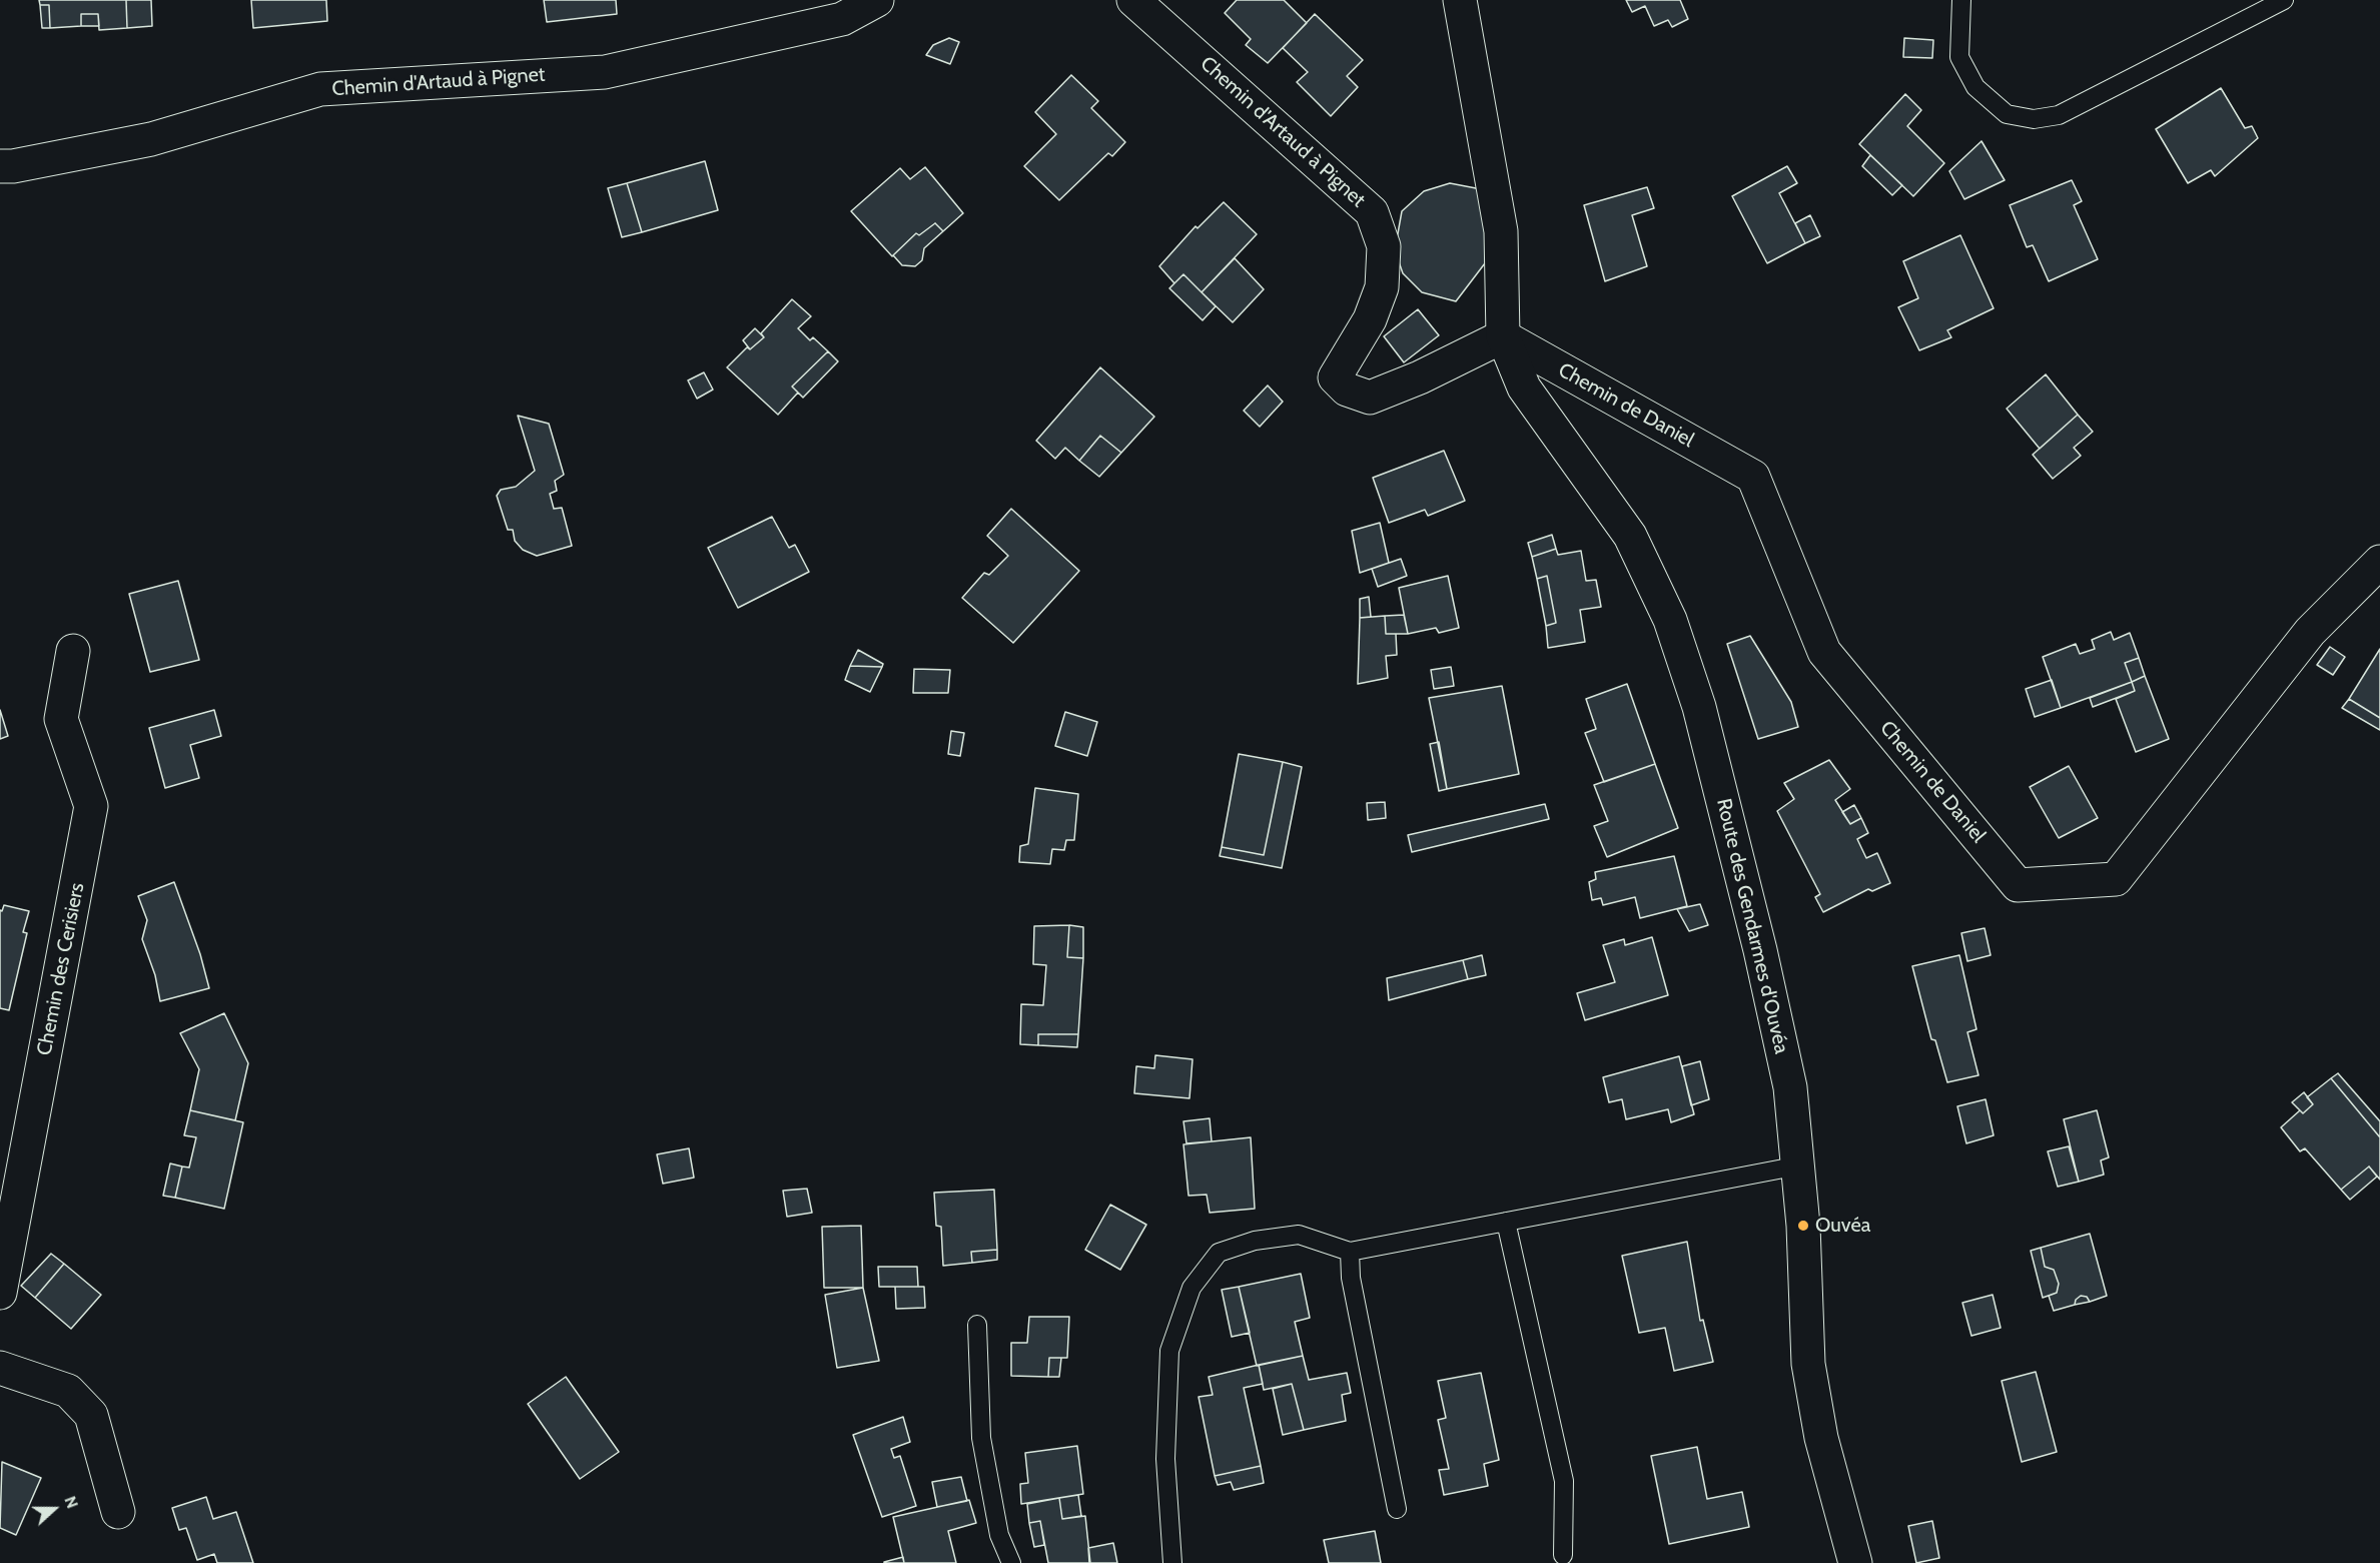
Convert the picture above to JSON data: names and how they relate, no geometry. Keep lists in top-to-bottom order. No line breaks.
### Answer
{"streets":{"street":["Chemin d'Artaud à Pignet","Chemin de Daniel","Route des Gendarmes d'Ouvéa","Chemin des Cerisiers"]},"crossings":[["Chemin d'Artaud à Pignet","Chemin de Daniel"],["Chemin d'Artaud à Pignet","Route des Gendarmes d'Ouvéa"],["Chemin de Daniel","Route des Gendarmes d'Ouvéa"]],"places":["Ouvéa"],"north":"right"}
